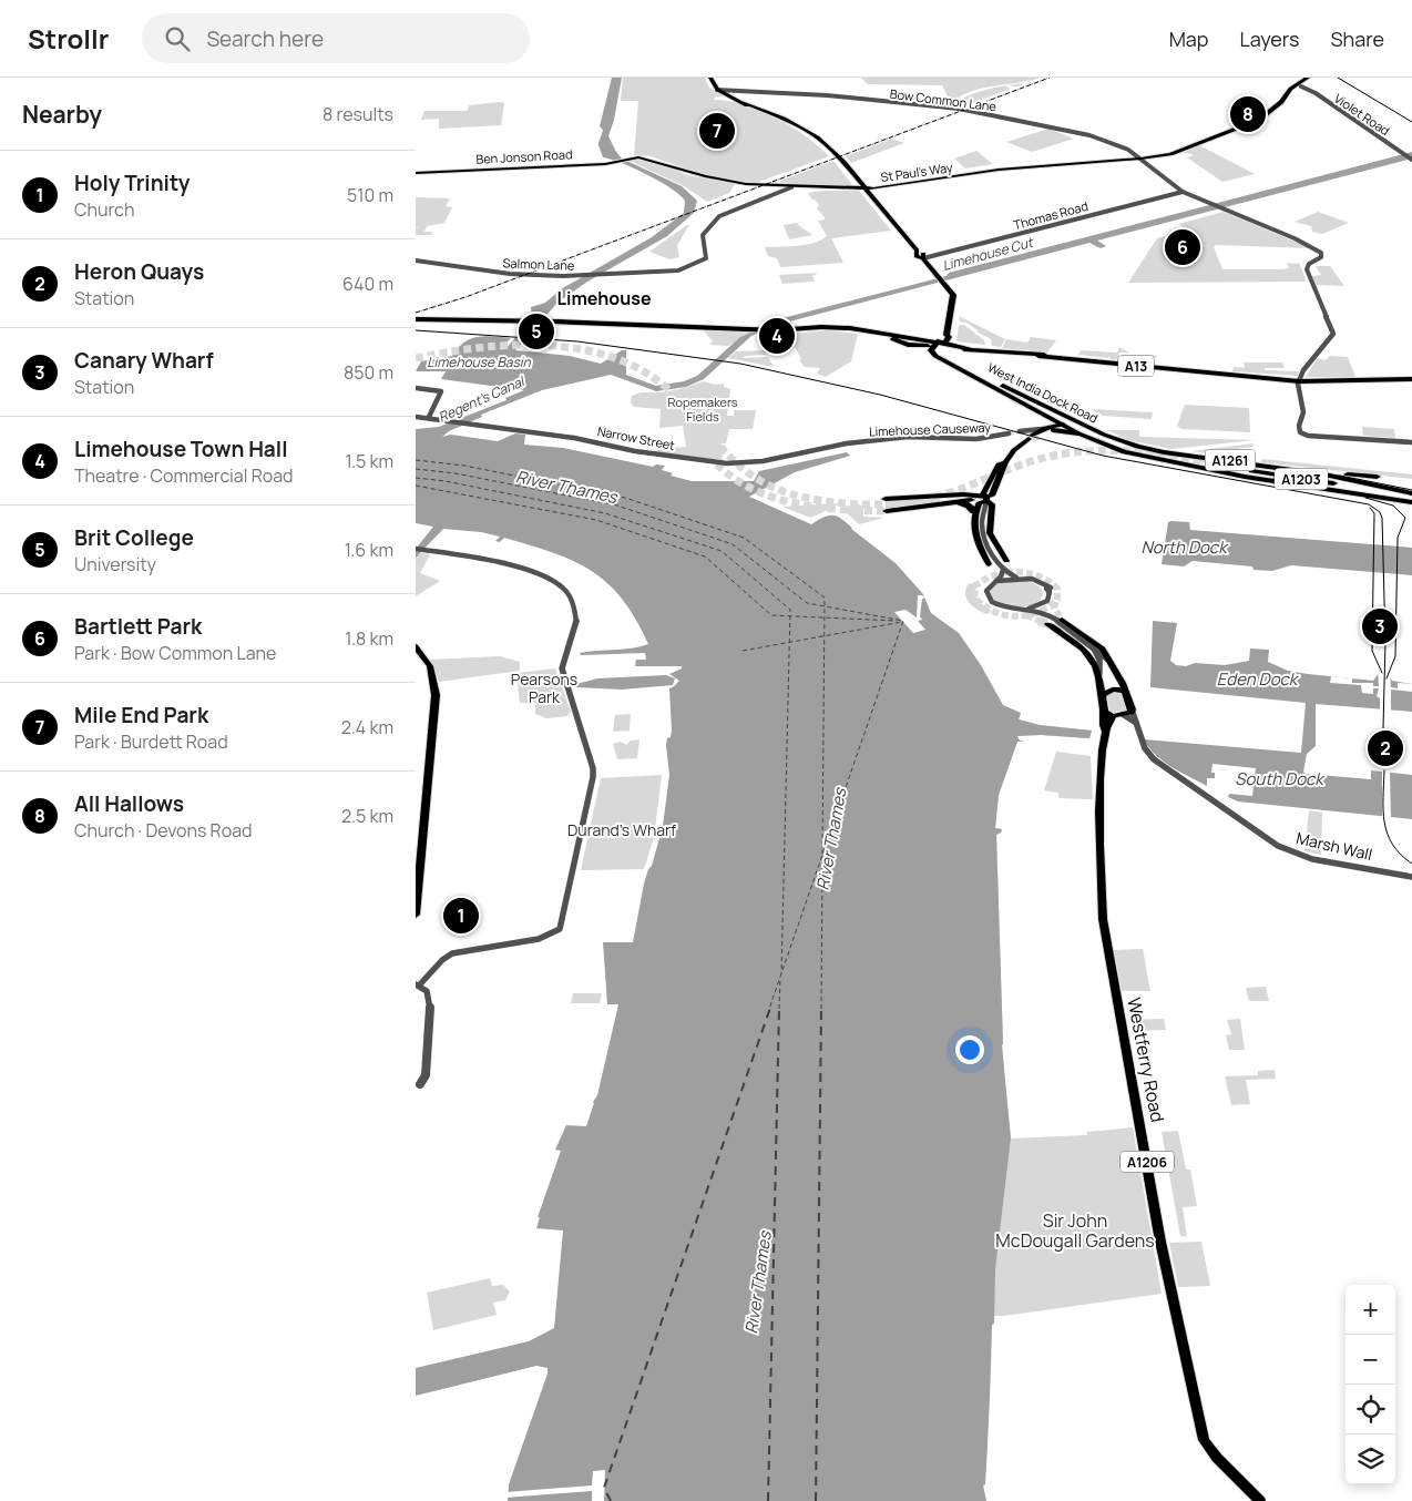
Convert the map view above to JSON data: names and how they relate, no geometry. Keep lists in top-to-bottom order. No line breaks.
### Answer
{"streets":{"highway":["A13","West India Dock Road","A1261","A1203"],"main road":["Ben Jonson Road","St Paul's Way","Westferry Road","A1206"],"street":["Bow Common Lane","Violet Road","Thomas Road","Salmon Lane","Limehouse Causeway","Narrow Street","Marsh Wall"]},"crossings":[["Bow Common Lane","St Paul's Way"],["Bow Common Lane","Thomas Road"],["Bow Common Lane","A13"],["Violet Road","St Paul's Way"],["Ben Jonson Road","St Paul's Way"],["St Paul's Way","Salmon Lane"],["A13","West India Dock Road"],["A13","A1261"],["West India Dock Road","A1261"],["Limehouse Causeway","Narrow Street"],["A1261","A1203"],["Marsh Wall","Westferry Road"]],"districts":["Limehouse"],"water":["Limehouse Cut","Limehouse Basin","Regent's Canal","River Thames","North Dock","Eden Dock","South Dock"],"parks":["Ropemakers Fields","Pearsons Park","Durand's Wharf","Sir John McDougall Gardens"],"page":{"header":"Strollr","search":"Search here","nav":["Map","Layers","Share"],"heading":["Nearby","8 results"],"pins":["8","7","6","5","4","3","2","1"],"list":[{"mark":"1","name":"Holy Trinity","note":"Church","value":"510 m"},{"mark":"2","name":"Heron Quays","note":"Station","value":"640 m"},{"mark":"3","name":"Canary Wharf","note":"Station","value":"850 m"},{"mark":"4","name":"Limehouse Town Hall","note":"Theatre · Commercial Road","value":"1.5 km"},{"mark":"5","name":"Brit College","note":"University","value":"1.6 km"},{"mark":"6","name":"Bartlett Park","note":"Park · Bow Common Lane","value":"1.8 km"},{"mark":"7","name":"Mile End Park","note":"Park · Burdett Road","value":"2.4 km"},{"mark":"8","name":"All Hallows","note":"Church · Devons Road","value":"2.5 km"}],"map_buttons":["+","−"]}}
